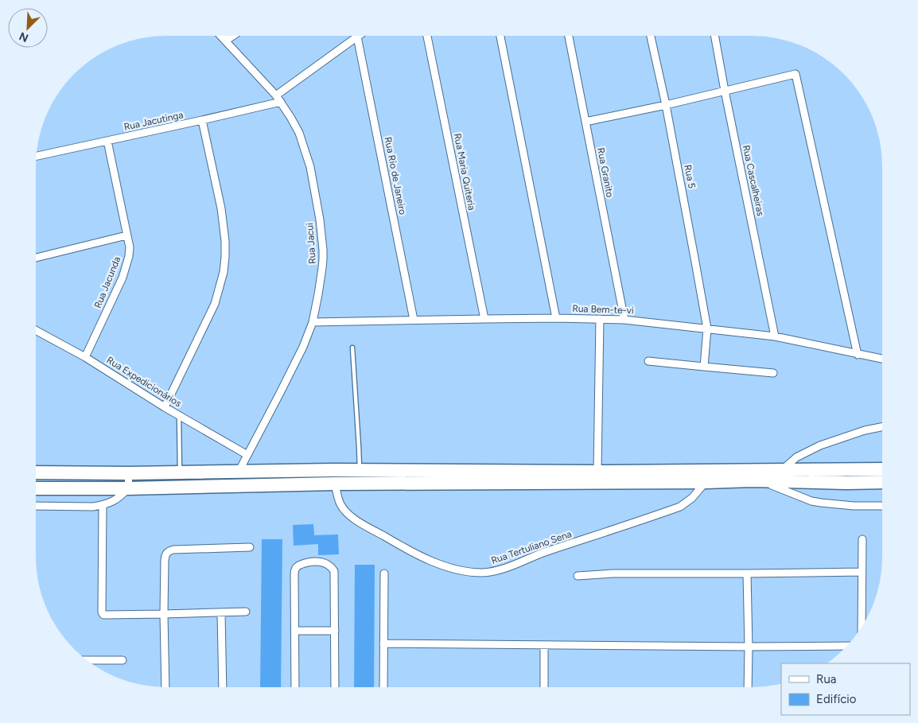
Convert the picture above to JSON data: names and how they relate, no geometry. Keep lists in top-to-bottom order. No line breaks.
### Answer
{"streets":{"street":["Rua Jacutinga","Rua Maria Quiteria","Rua Granito","Rua Rio de Janeiro","Rua 5","Rua Cascalheiras","Rua Jacui","Rua Jacunda","Rua Bem-te-vi","Rua Expedicionários","Rua Tertuliano Sena"]},"crossings":[["Rua Jacutinga","Rua Jacui"],["Rua Jacutinga","Rua Jacunda"],["Rua Maria Quiteria","Rua Bem-te-vi"],["Rua Granito","Rua Bem-te-vi"],["Rua Rio de Janeiro","Rua Bem-te-vi"],["Rua 5","Rua Bem-te-vi"],["Rua Cascalheiras","Rua Bem-te-vi"],["Rua Jacui","Rua Bem-te-vi"],["Rua Jacui","Rua Expedicionários"],["Rua Jacunda","Rua Expedicionários"]],"legend":["Rua","Edifício"],"north":"bottom left"}
